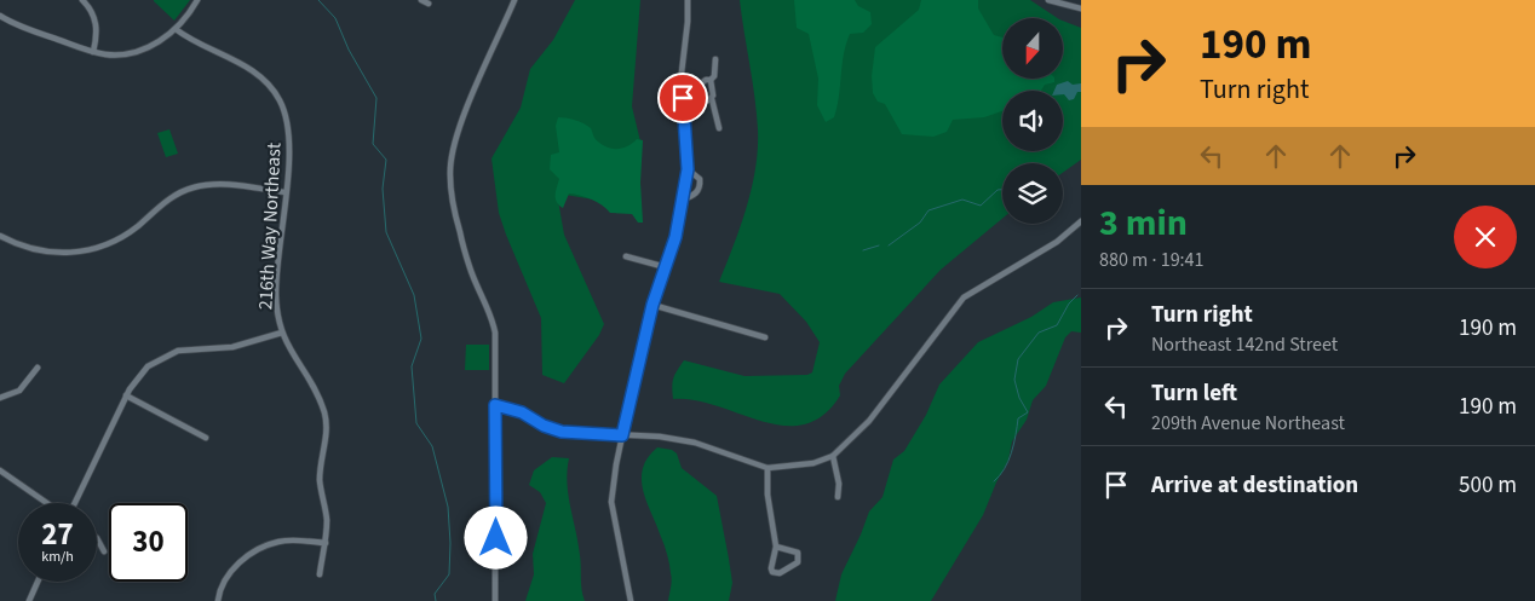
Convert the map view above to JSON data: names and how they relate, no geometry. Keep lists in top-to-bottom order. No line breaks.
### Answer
{"streets":{"street":["216th Way Northeast"]},"north":"bottom","page":{"turn":["190 m","Turn right"],"heading":["3 min","880 m · 19:41"],"list":[{"name":"Turn right","note":"Northeast 142nd Street","value":"190 m"},{"name":"Turn left","note":"209th Avenue Northeast","value":"190 m"},{"name":"Arrive at destination","value":"500 m"}],"speed":"27 km/h","limit":"30"}}
